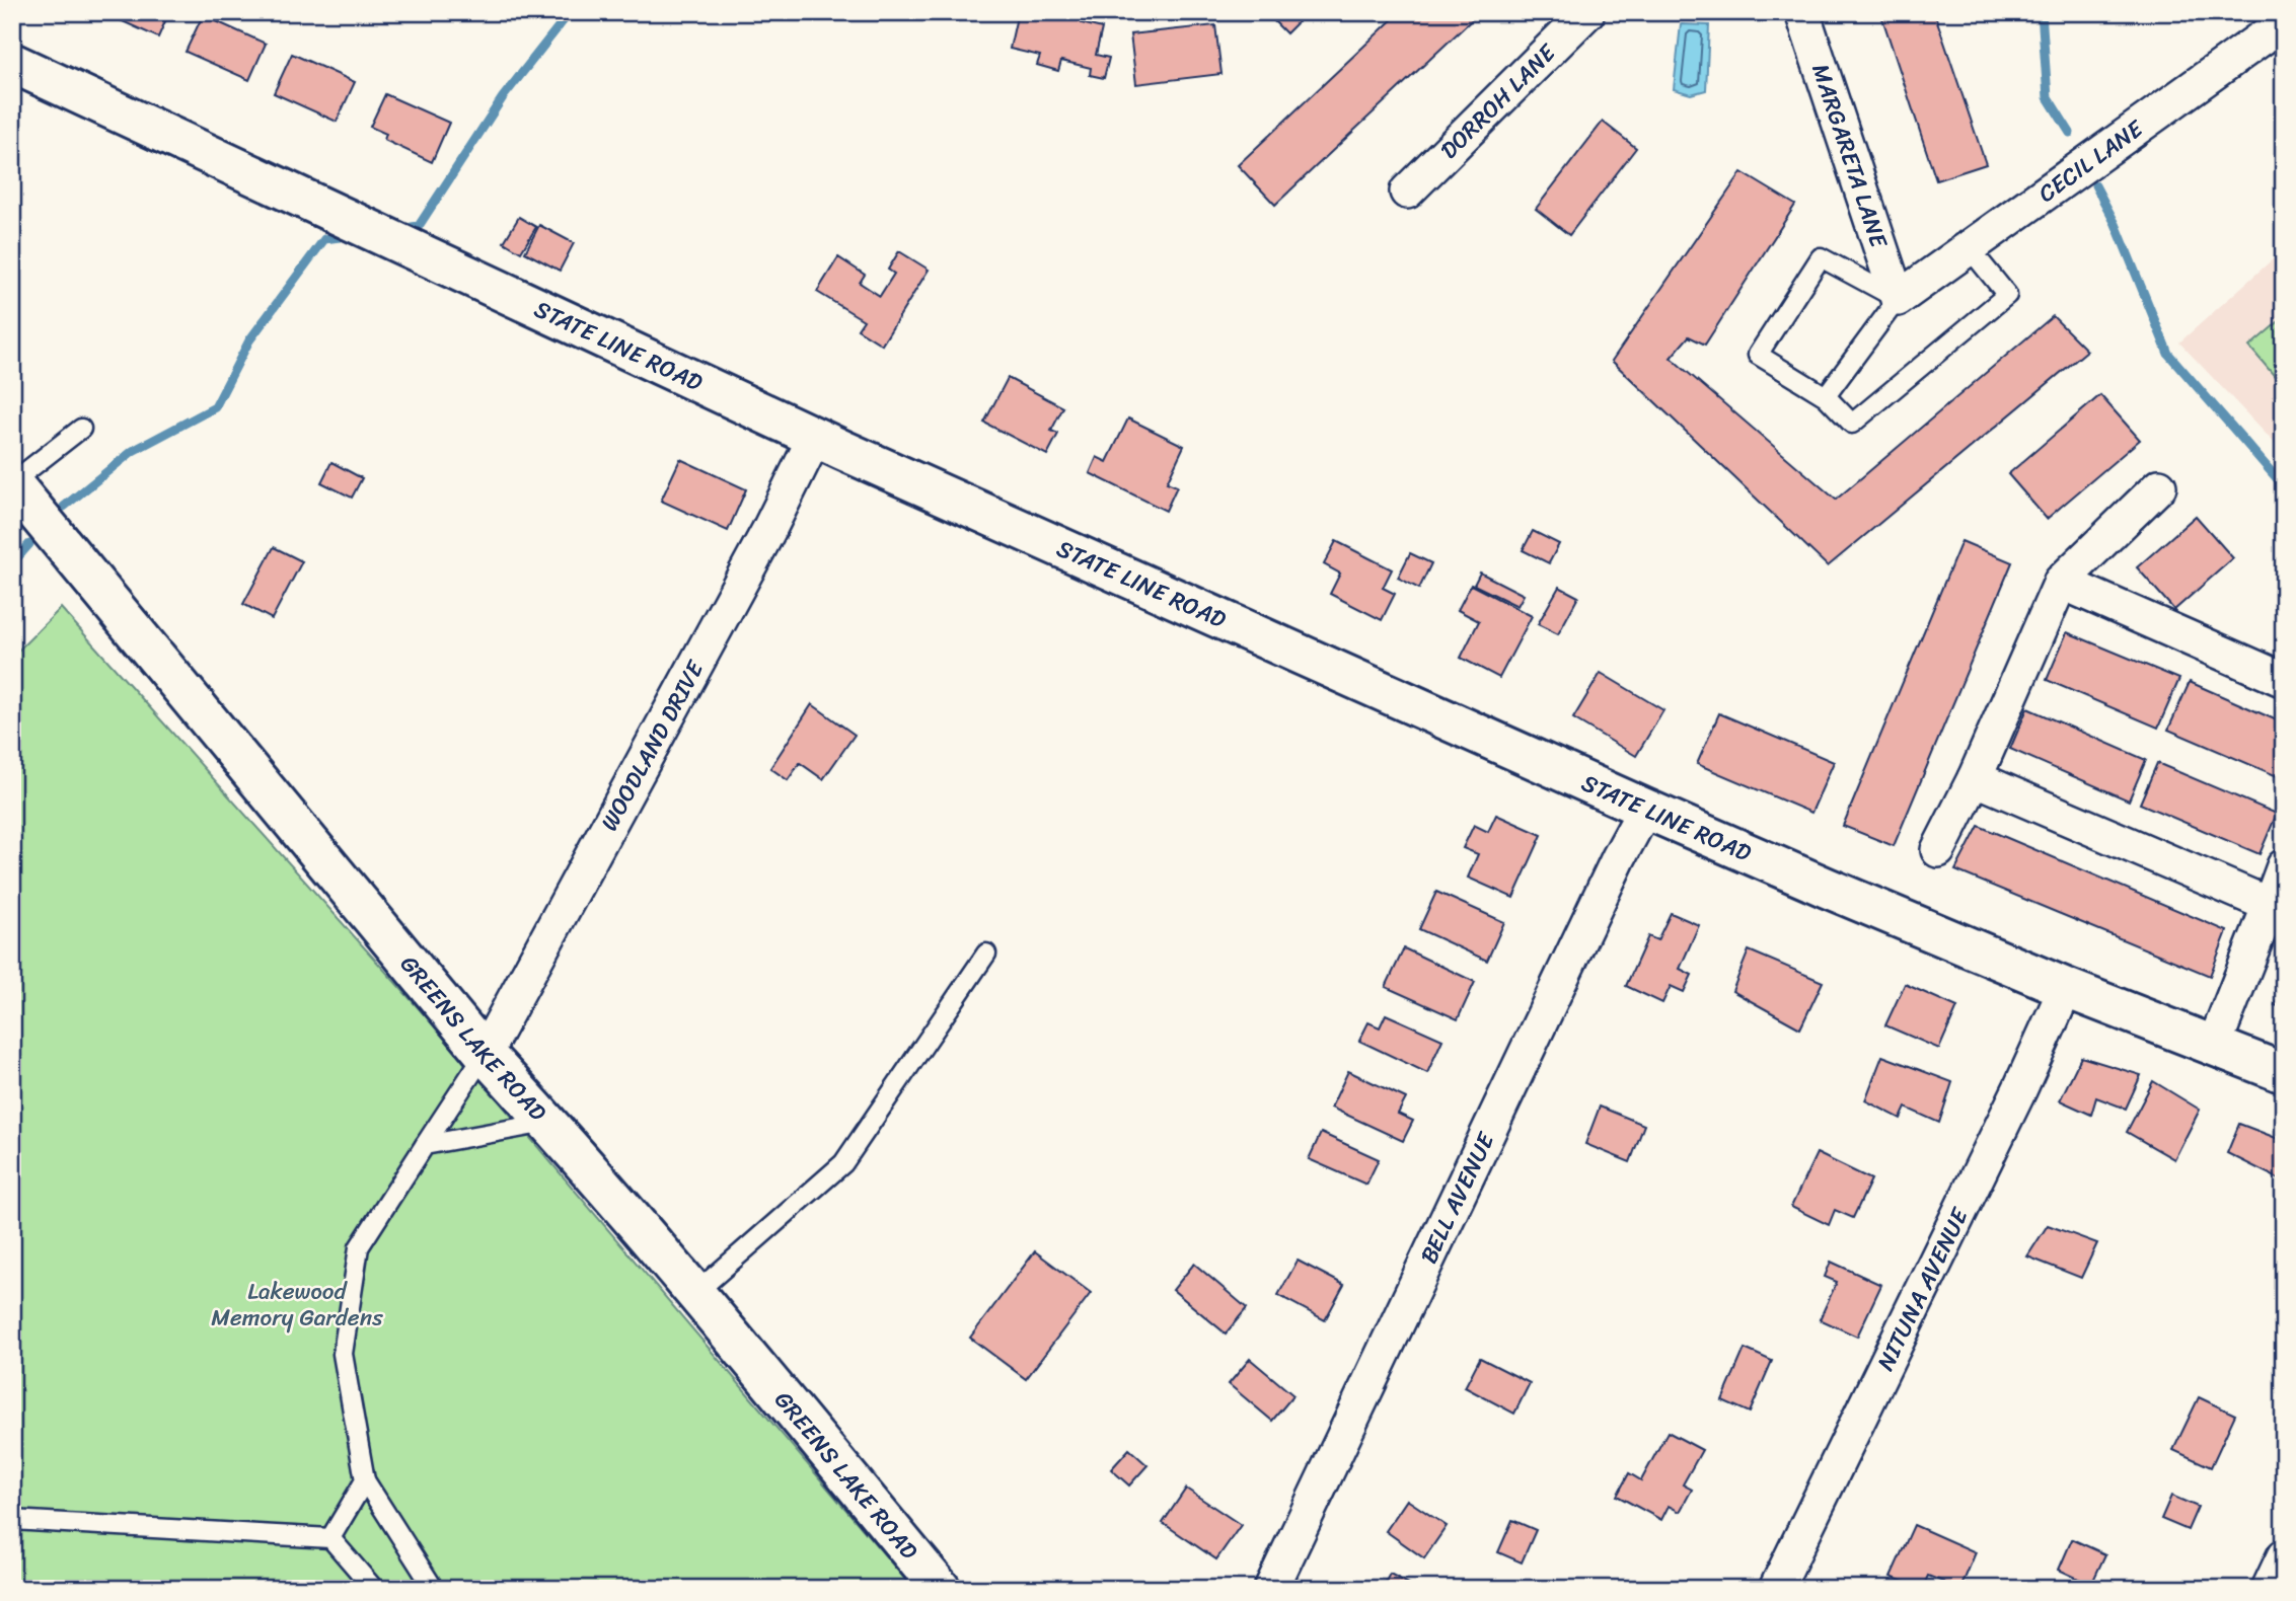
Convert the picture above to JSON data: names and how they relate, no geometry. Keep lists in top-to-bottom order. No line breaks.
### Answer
{"streets":{"street":["DORROH LANE","MARGARETA LANE","CECIL LANE","STATE LINE ROAD","WOODLAND DRIVE","GREENS LAKE ROAD","BELL AVENUE","NITUNA AVENUE"]},"crossings":[["MARGARETA LANE","CECIL LANE"],["STATE LINE ROAD","WOODLAND DRIVE"],["STATE LINE ROAD","BELL AVENUE"],["STATE LINE ROAD","NITUNA AVENUE"],["WOODLAND DRIVE","GREENS LAKE ROAD"]],"parks":["Lakewood Memory Gardens"]}
